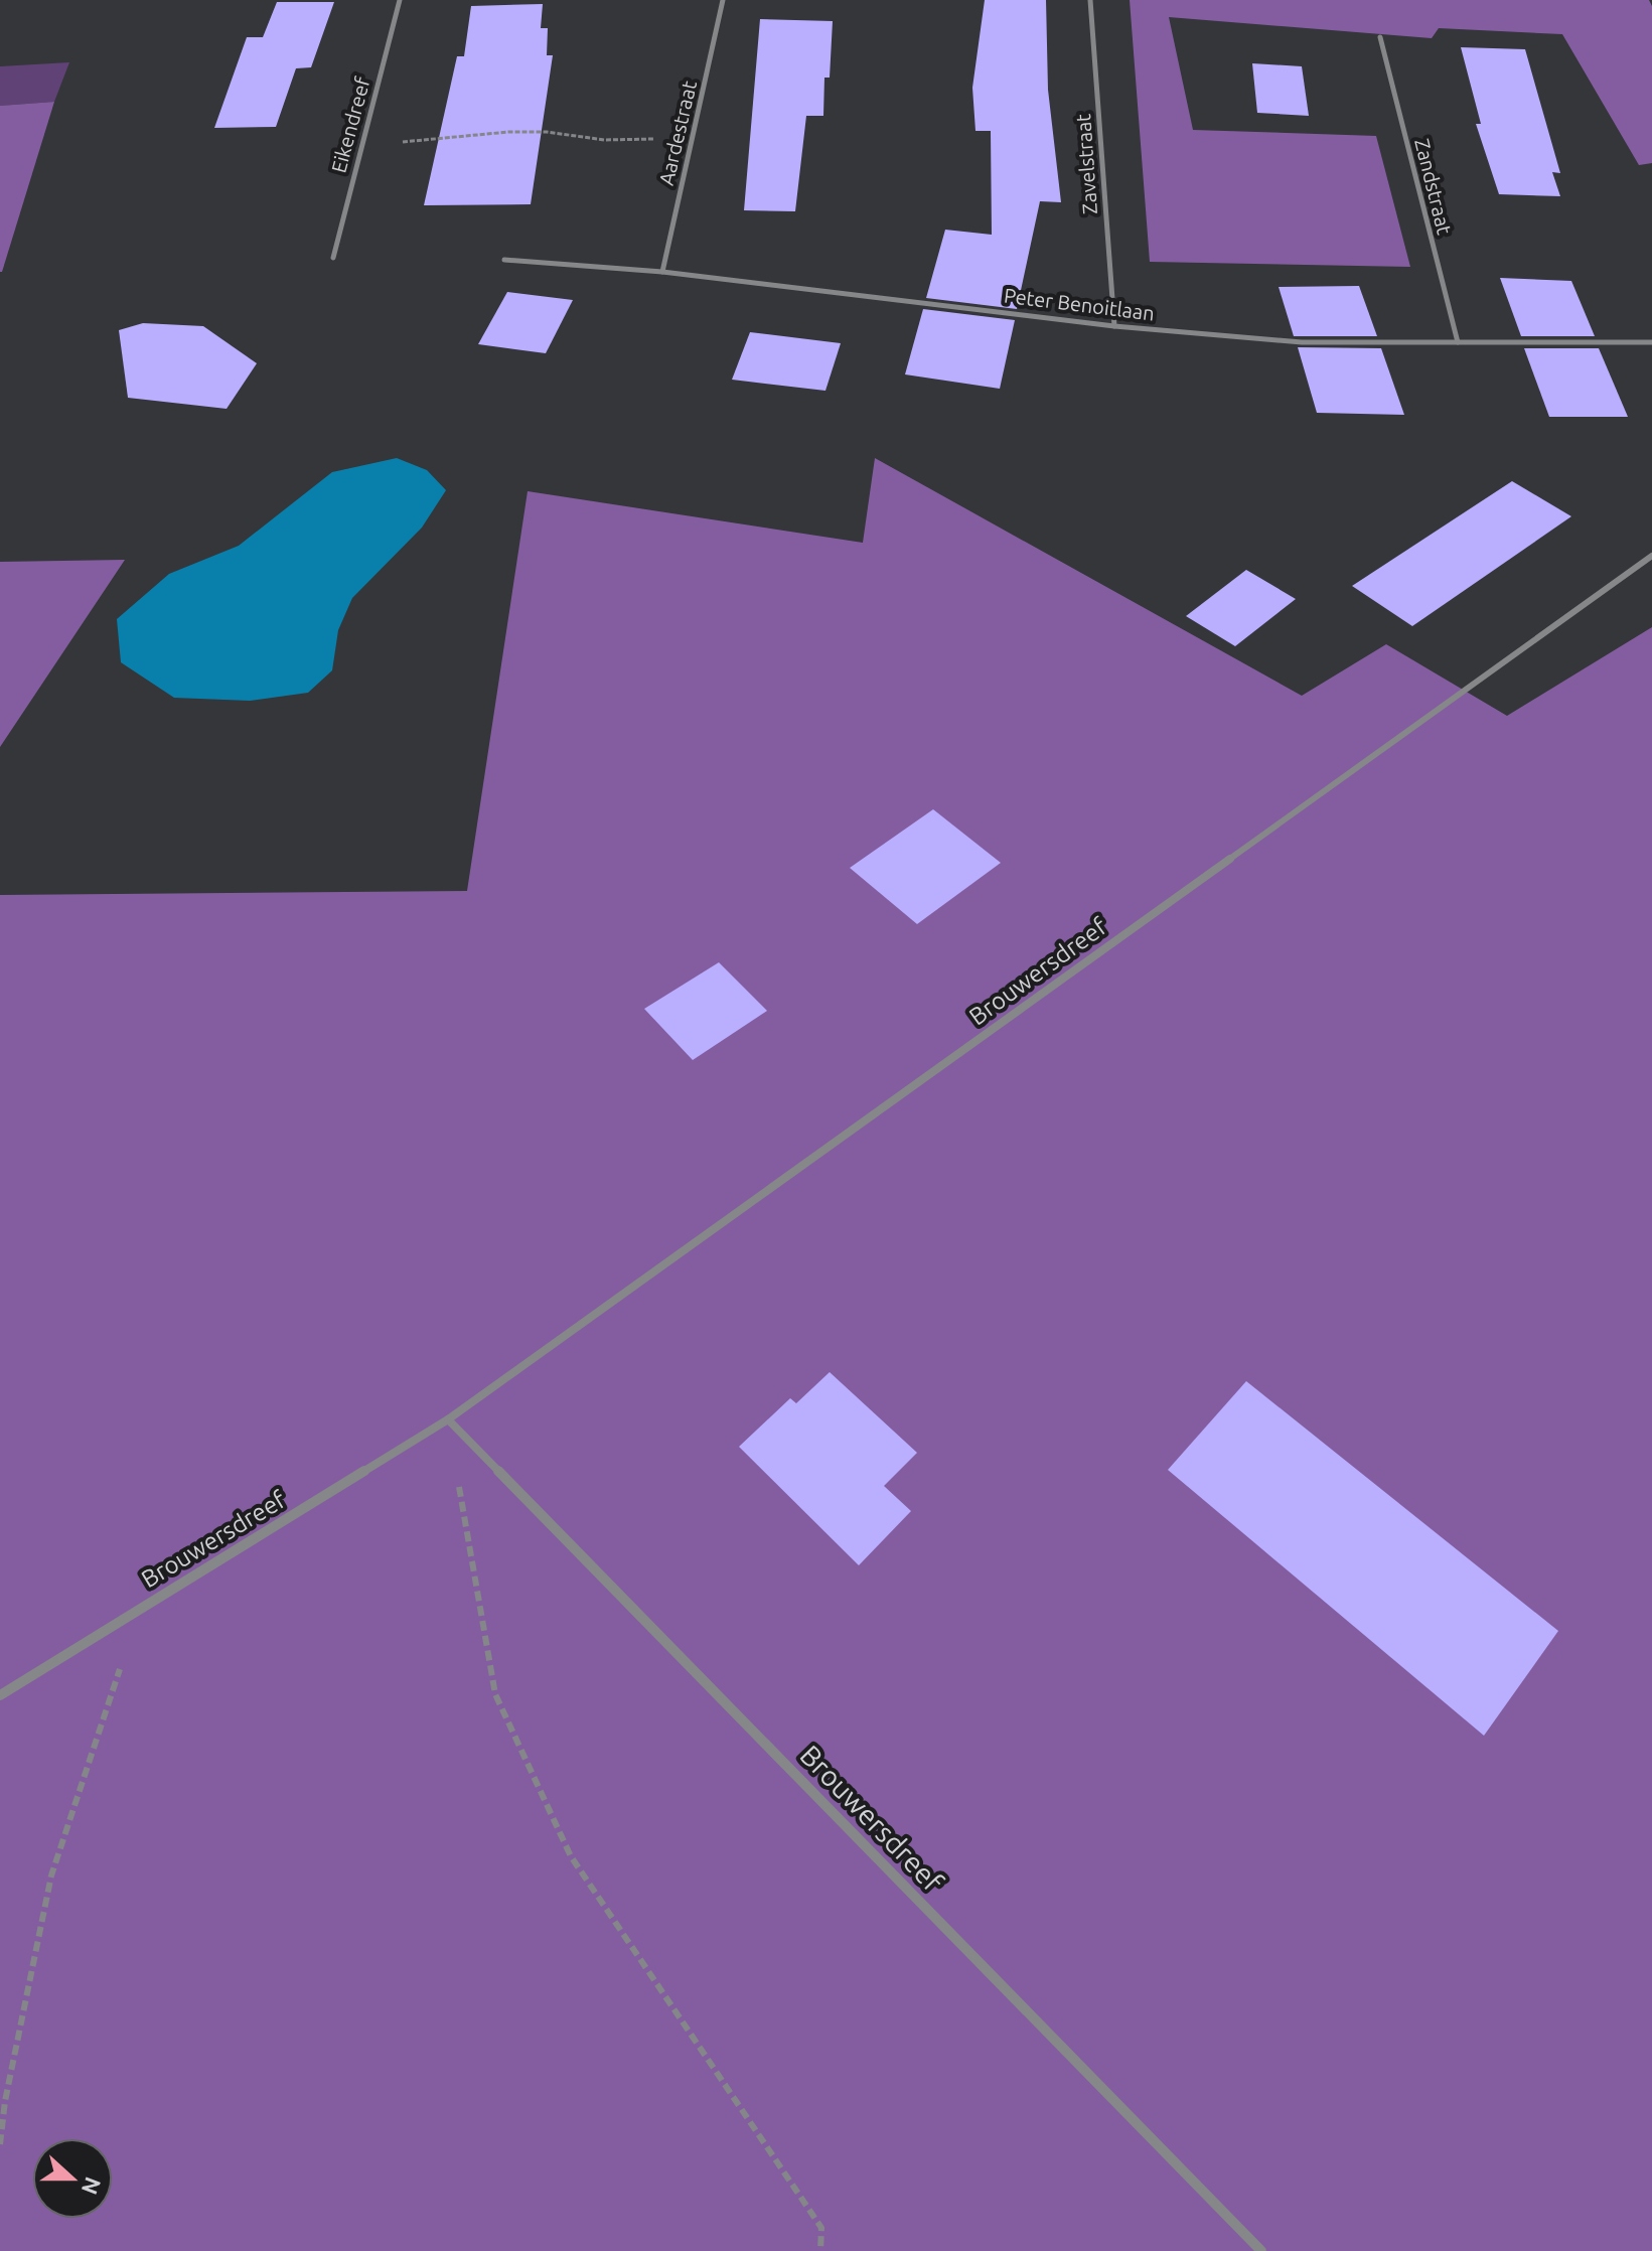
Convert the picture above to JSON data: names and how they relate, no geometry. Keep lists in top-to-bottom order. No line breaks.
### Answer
{"streets":{"street":["Eikendreef","Aardestraat","Zavelstraat","Zandstraat","Peter Benoitlaan","Brouwersdreef"]},"crossings":[["Aardestraat","Peter Benoitlaan"],["Zavelstraat","Peter Benoitlaan"],["Zandstraat","Peter Benoitlaan"]],"north":"right"}
